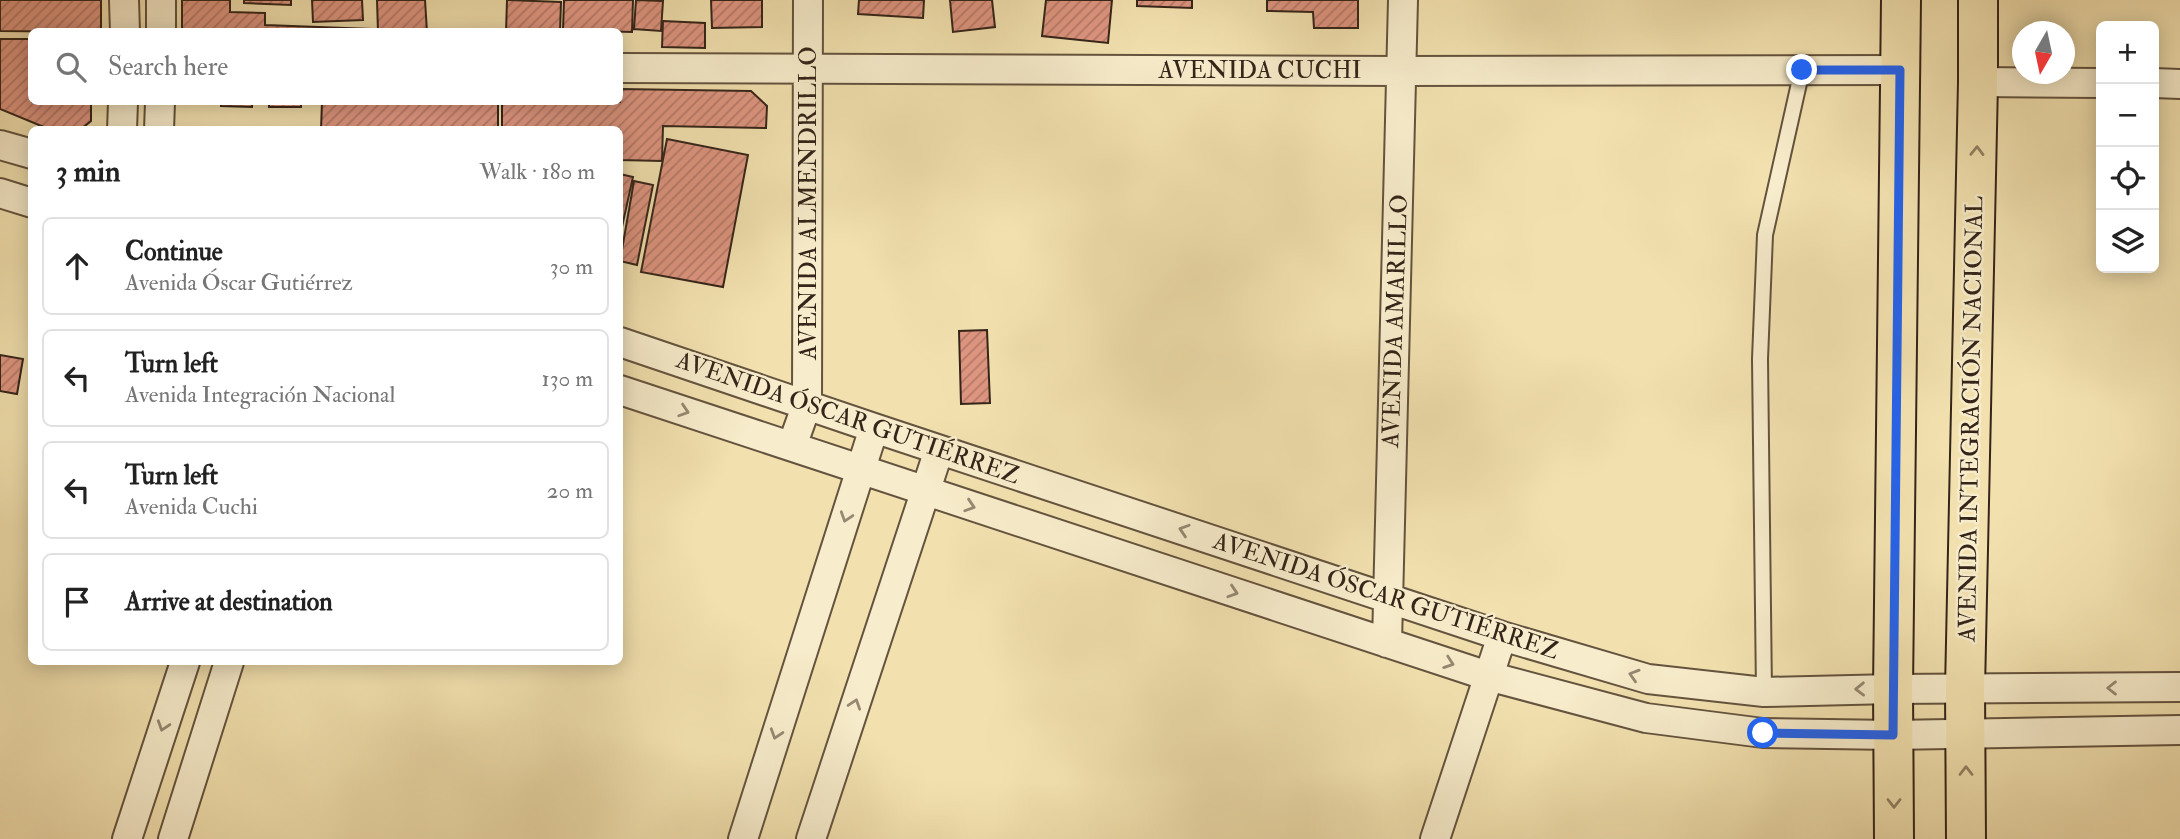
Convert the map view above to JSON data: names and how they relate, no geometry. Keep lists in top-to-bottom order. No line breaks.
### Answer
{"streets":{"main road":["AVENIDA INTEGRACIÓN NACIONAL"],"street":["AVENIDA CUCHI","AVENIDA ALMENDRILLO","AVENIDA AMARILLO","AVENIDA ÓSCAR GUTIÉRREZ"]},"crossings":[["AVENIDA CUCHI","AVENIDA ALMENDRILLO"],["AVENIDA CUCHI","AVENIDA AMARILLO"],["AVENIDA ALMENDRILLO","AVENIDA ÓSCAR GUTIÉRREZ"],["AVENIDA AMARILLO","AVENIDA ÓSCAR GUTIÉRREZ"],["AVENIDA ÓSCAR GUTIÉRREZ","AVENIDA INTEGRACIÓN NACIONAL"]],"north":"bottom","page":{"map_buttons":["+","−"],"search":"Search here","heading":["3 min","Walk · 180 m"],"list":[["Continue","Avenida Óscar Gutiérrez","30 m"],["Turn left","Avenida Integración Nacional","130 m"],["Turn left","Avenida Cuchi","20 m"],"Arrive at destination"]}}
